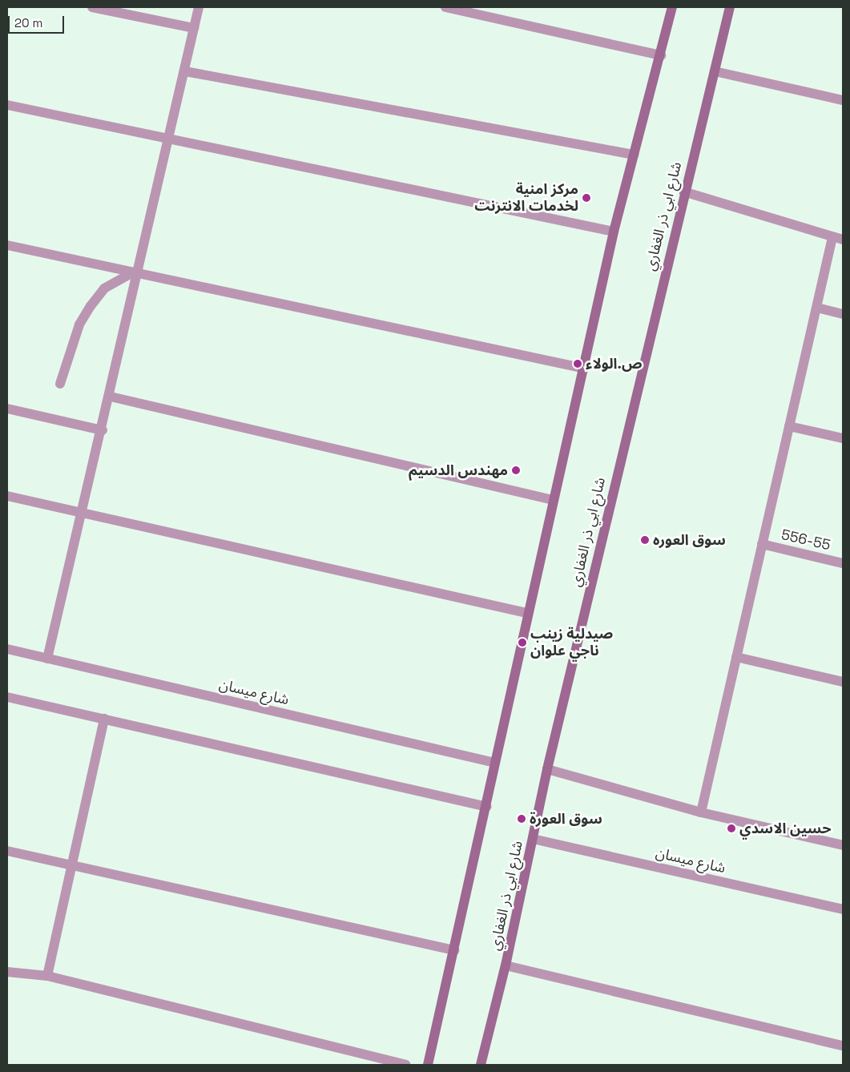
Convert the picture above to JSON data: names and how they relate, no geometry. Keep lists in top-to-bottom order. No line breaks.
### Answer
{"streets":{"main road":["شارع ابي ذر الغفاري"],"street":["556-55","شارع ميسان"]},"crossings":[["شارع ابي ذر الغفاري","شارع ميسان"]],"places":["مركز امنية لخدمات الانترنت","ص.الولاء","مهندس الدسيم","سوق العوره","صيدلية زينب ناجي علوان","سوق العورة","حسين الاسدي"],"scale_bar":"20 m"}
